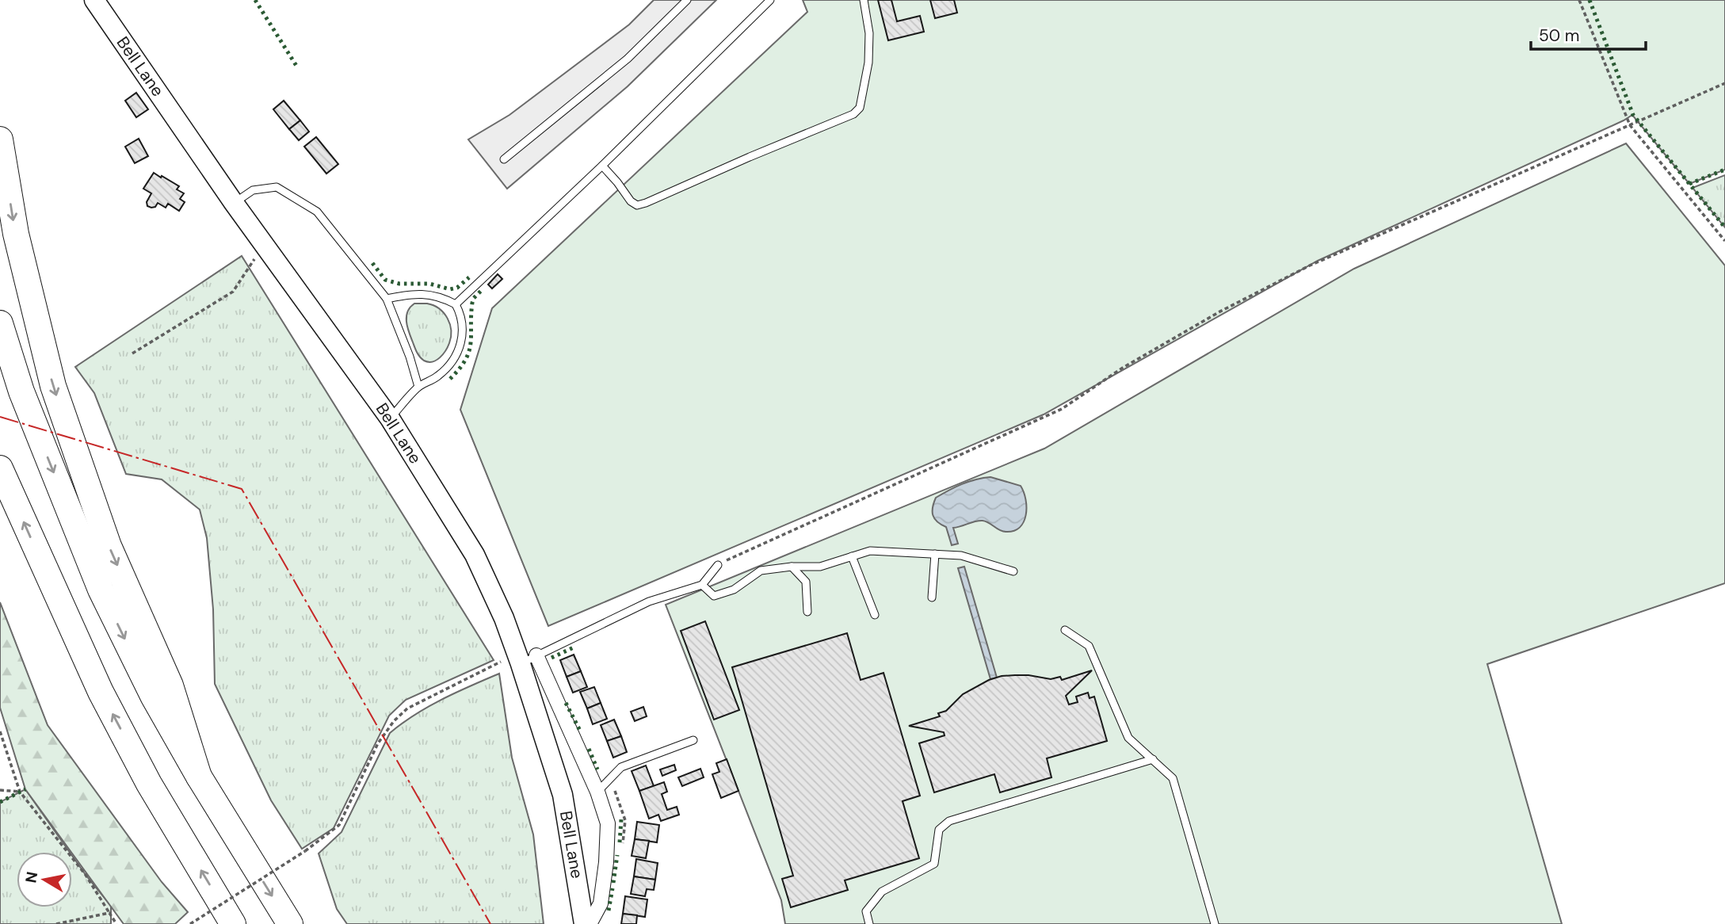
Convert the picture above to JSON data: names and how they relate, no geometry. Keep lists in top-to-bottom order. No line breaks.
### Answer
{"streets":{"main road":["Bell Lane"]},"scale_bar":"50 m","north":"left"}
